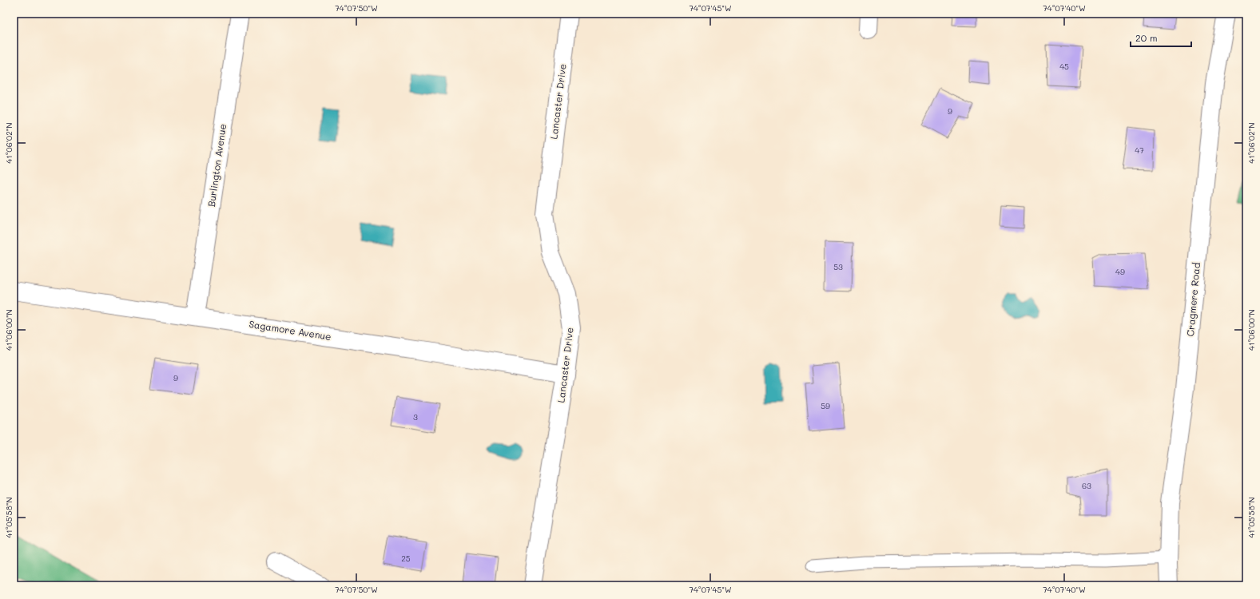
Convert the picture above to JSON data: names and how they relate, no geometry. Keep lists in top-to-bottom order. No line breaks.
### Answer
{"streets":{"street":["Lancaster Drive","Burlington Avenue","Cragmere Road","Sagamore Avenue"]},"crossings":[["Lancaster Drive","Sagamore Avenue"],["Burlington Avenue","Sagamore Avenue"]],"house_numbers":["45","9","47","53","49","9","59","3","63","25"],"scale_bar":"20 m","coordinates":["74°07'50\"W","74°07'45\"W","74°07'40\"W","41°06'02\"N","41°06'00\"N","41°05'58\"N"]}
